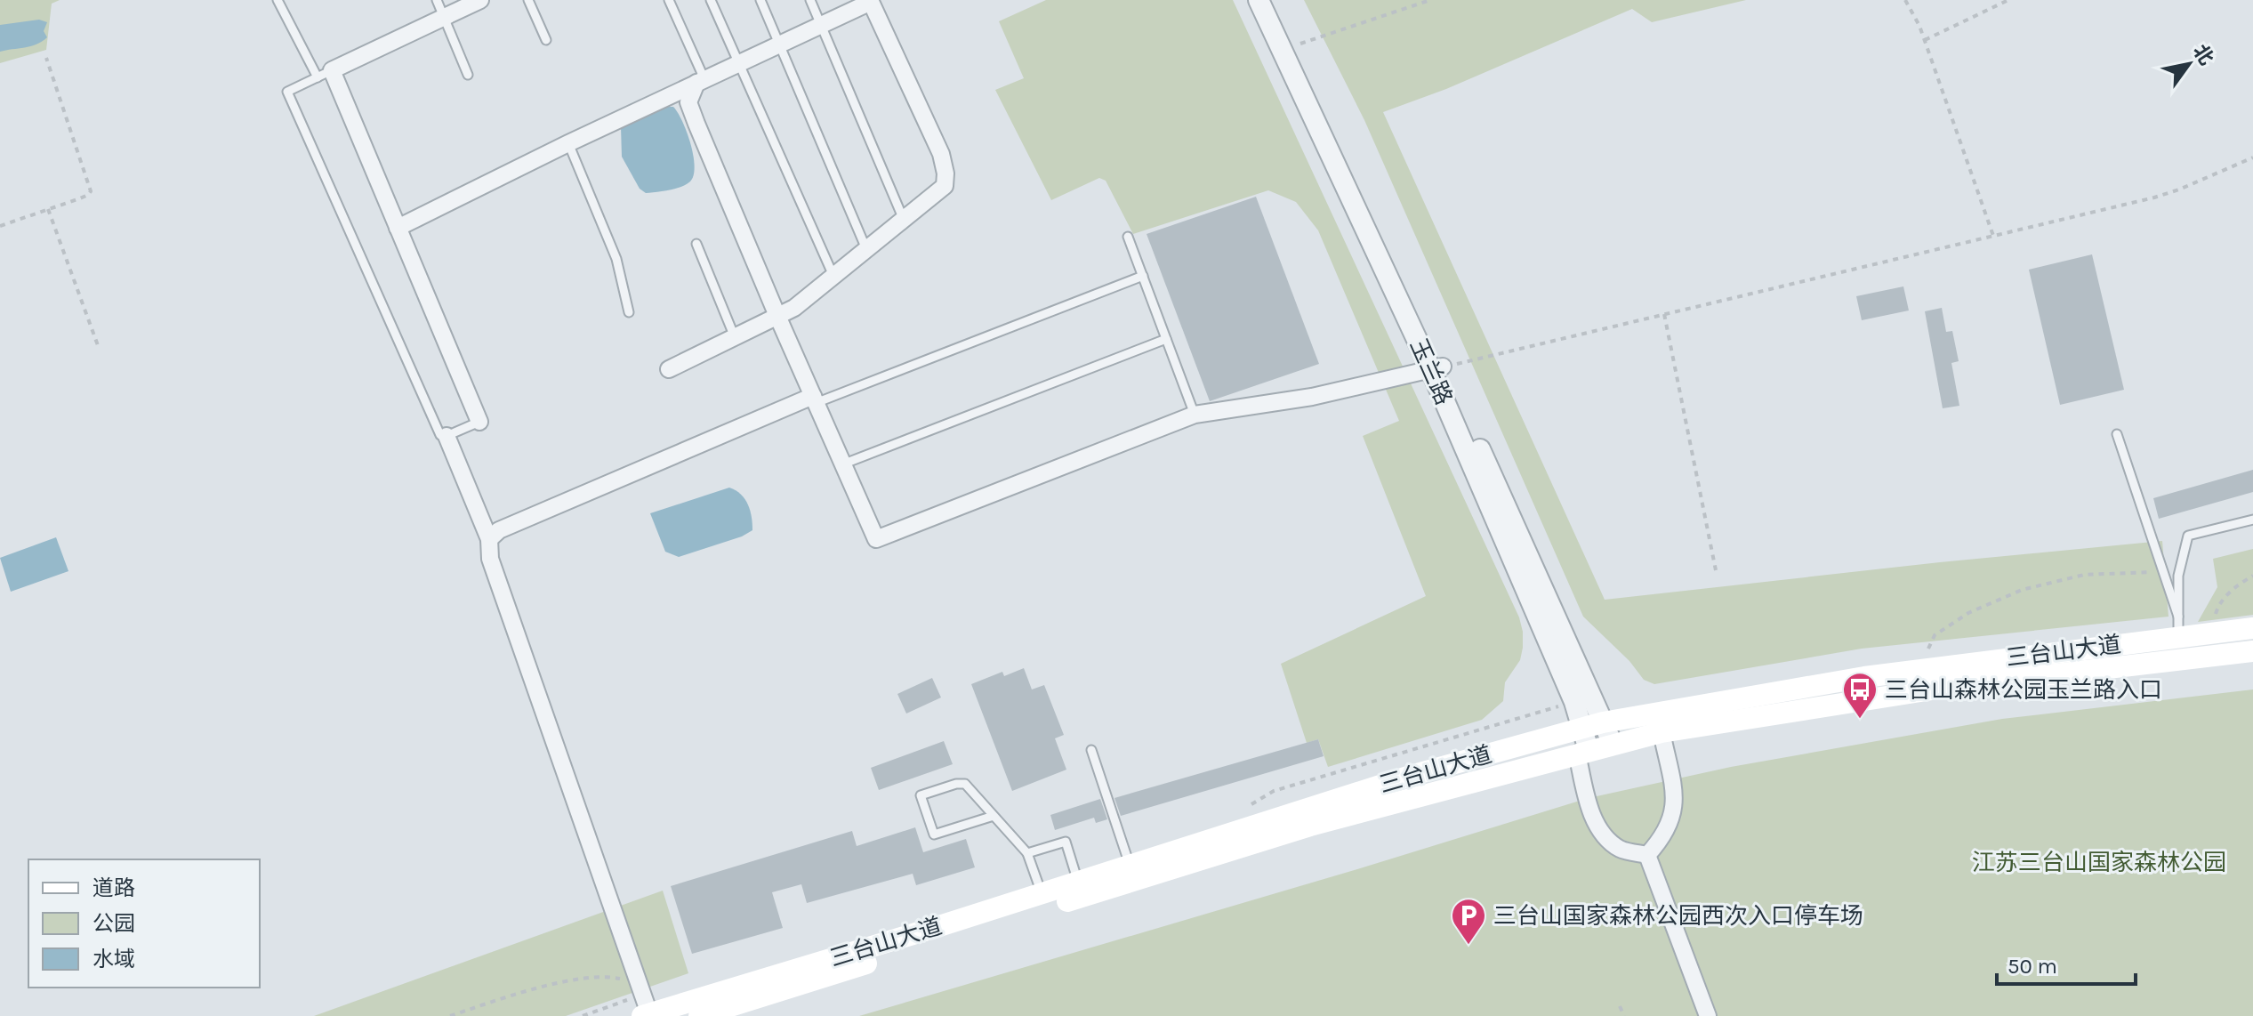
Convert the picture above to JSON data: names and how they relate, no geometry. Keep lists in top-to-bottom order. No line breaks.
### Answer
{"streets":{"main road":["三台山大道"],"street":["玉兰路"]},"crossings":[["玉兰路","三台山大道"]],"parks":["江苏三台山国家森林公园"],"places":{"bus stop":["三台山森林公园玉兰路入口"],"parking":["三台山国家森林公园西次入口停车场"]},"legend":["道路","公园","水域"],"scale_bar":"50 m","north":"top right"}
